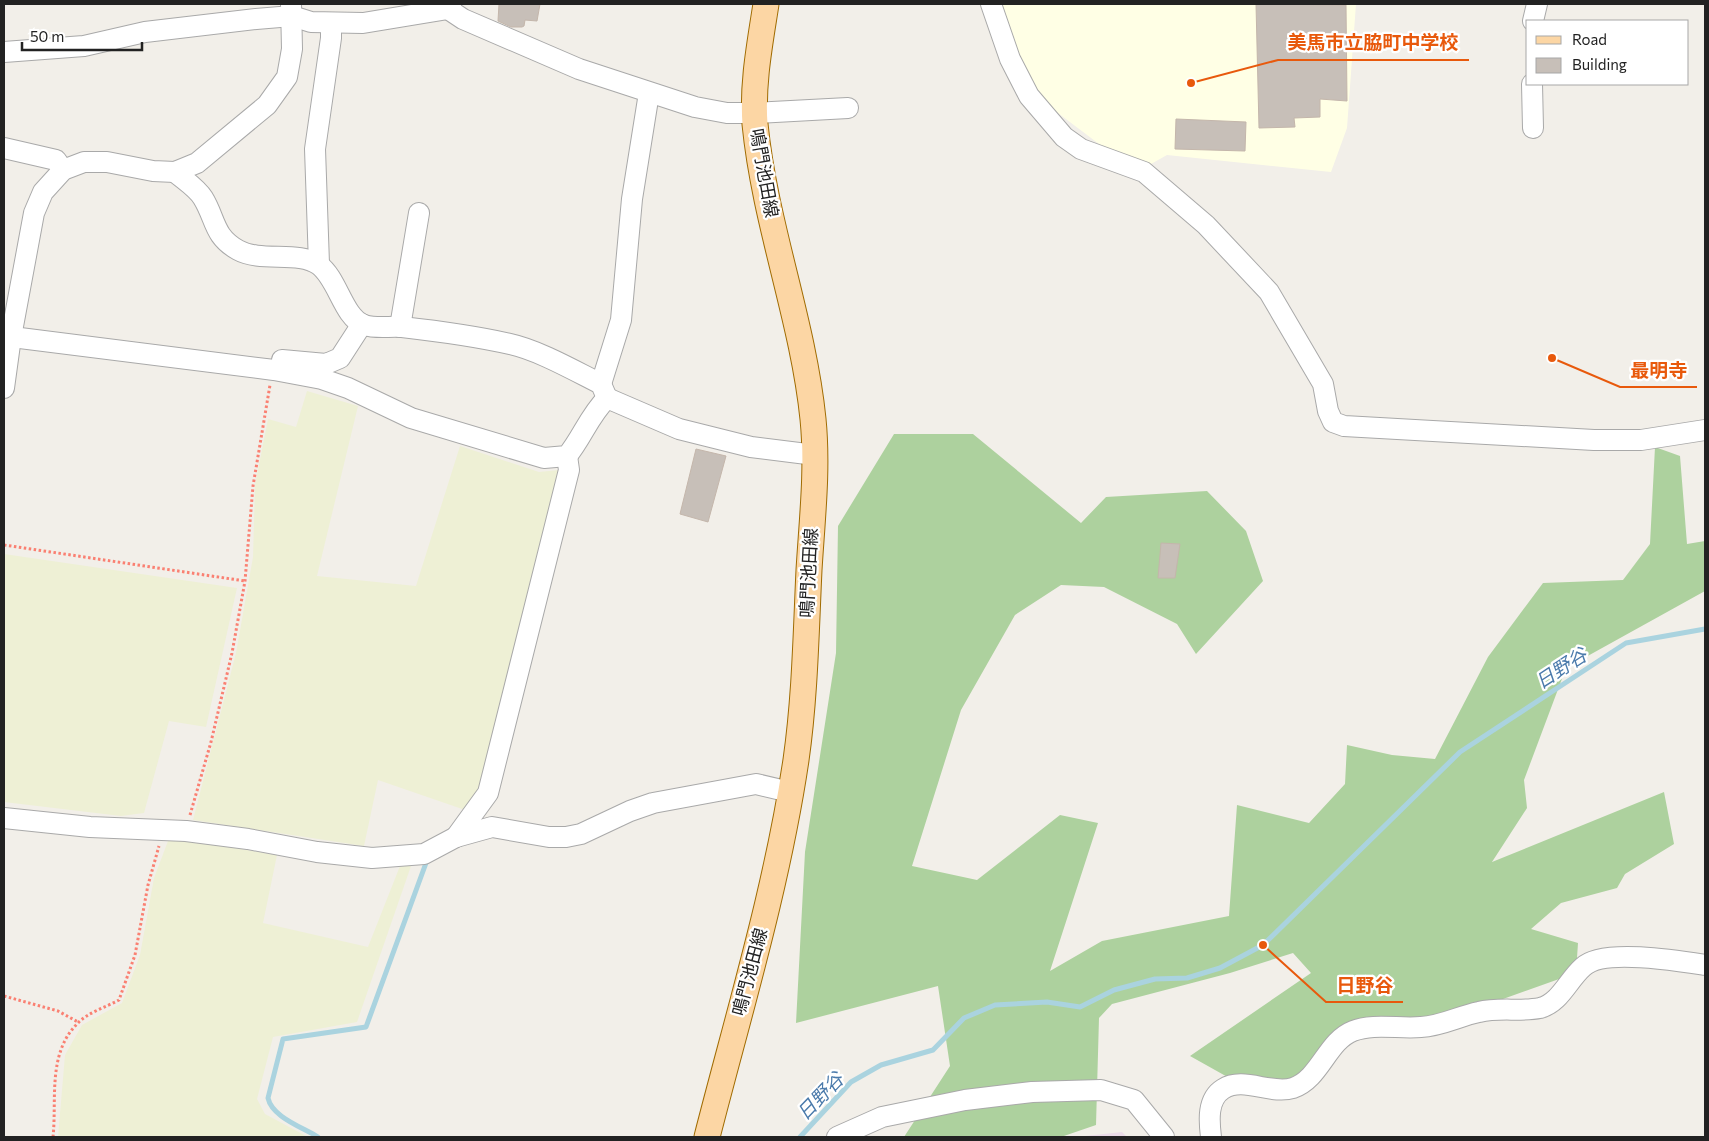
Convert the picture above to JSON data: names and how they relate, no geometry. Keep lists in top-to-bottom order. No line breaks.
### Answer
{"streets":{"main road":["鳴門池田線"]},"water":["日野谷"],"places":["美馬市立脇町中学校","最明寺","日野谷"],"legend":["Road","Building"],"scale_bar":"50 m"}
